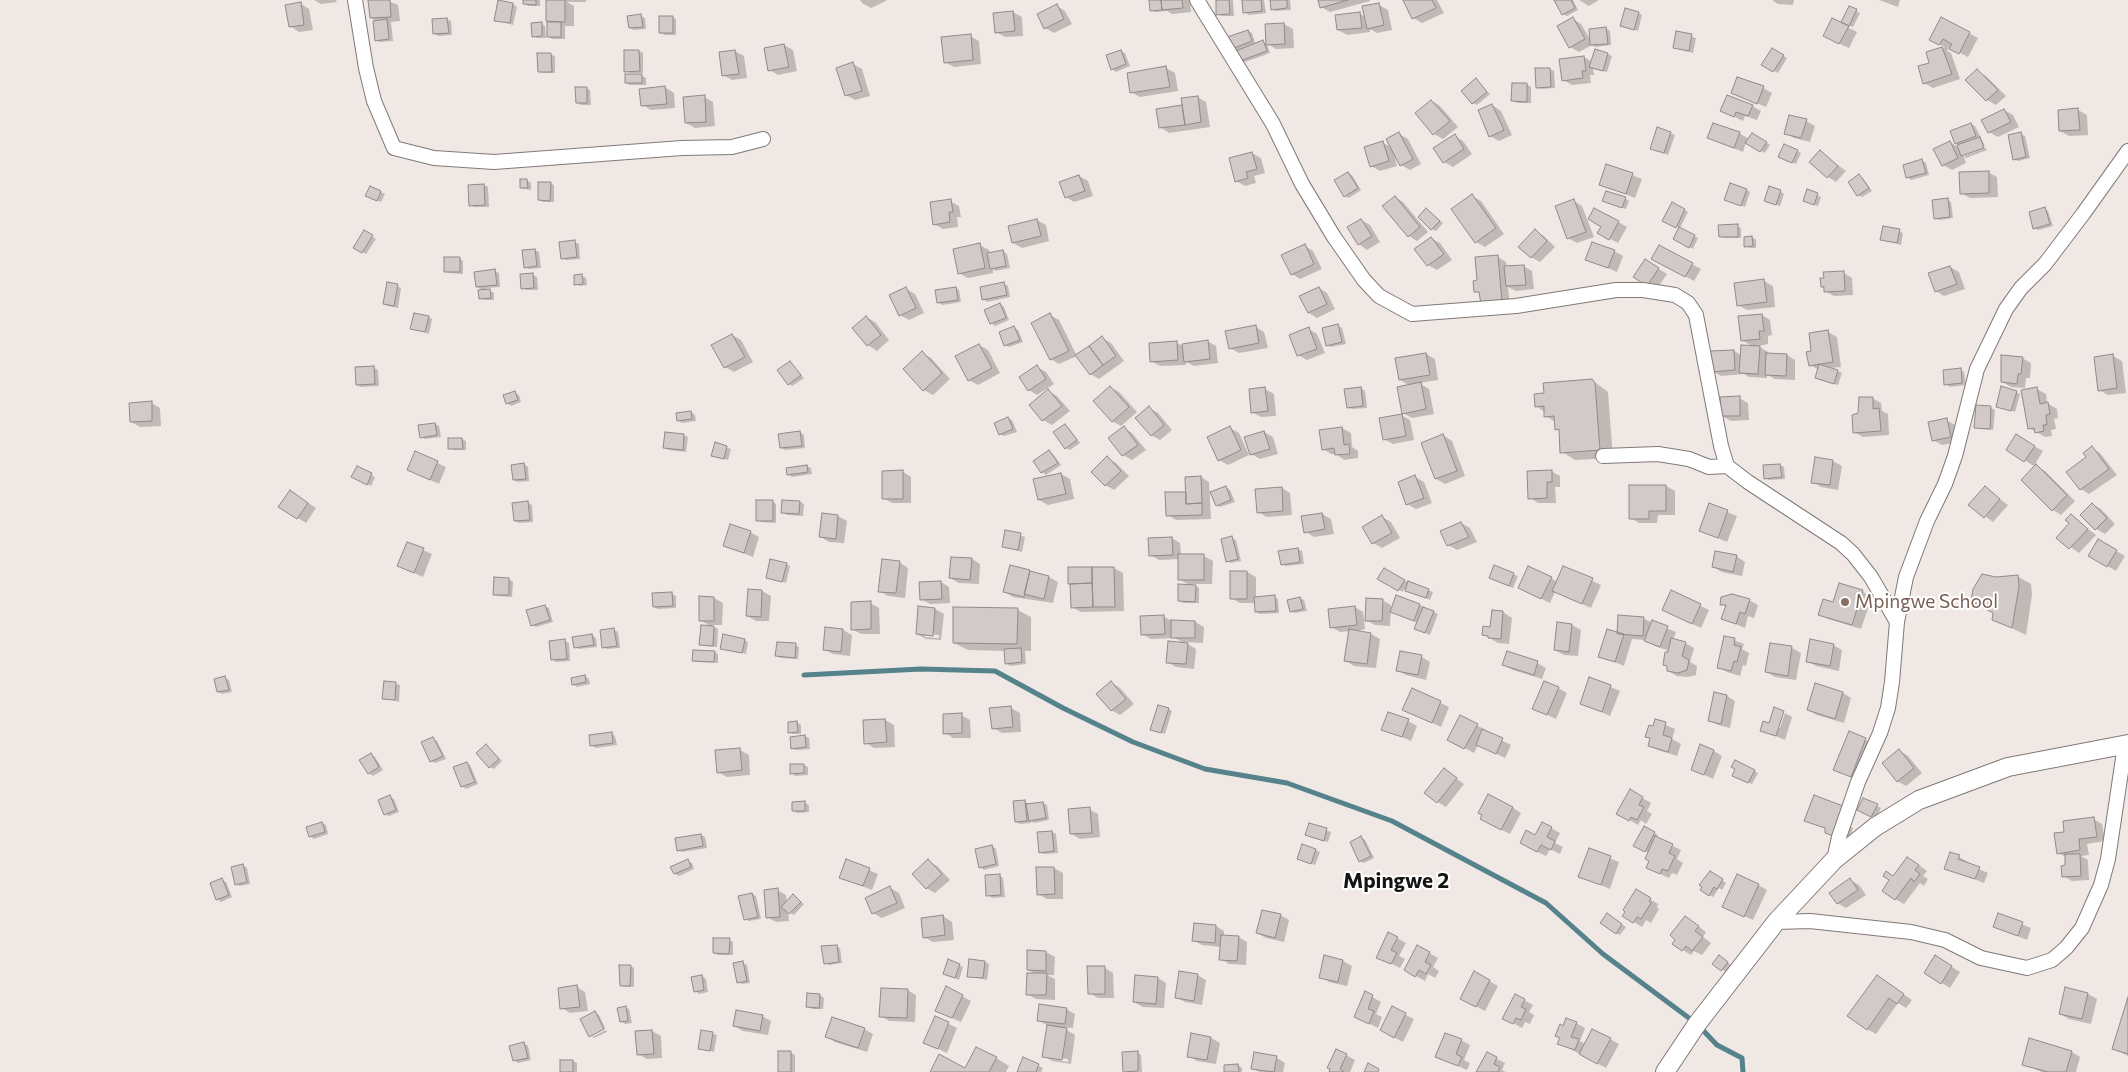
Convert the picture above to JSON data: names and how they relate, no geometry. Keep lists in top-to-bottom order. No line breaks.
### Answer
{"districts":["Mpingwe 2"],"places":["Mpingwe School"]}
